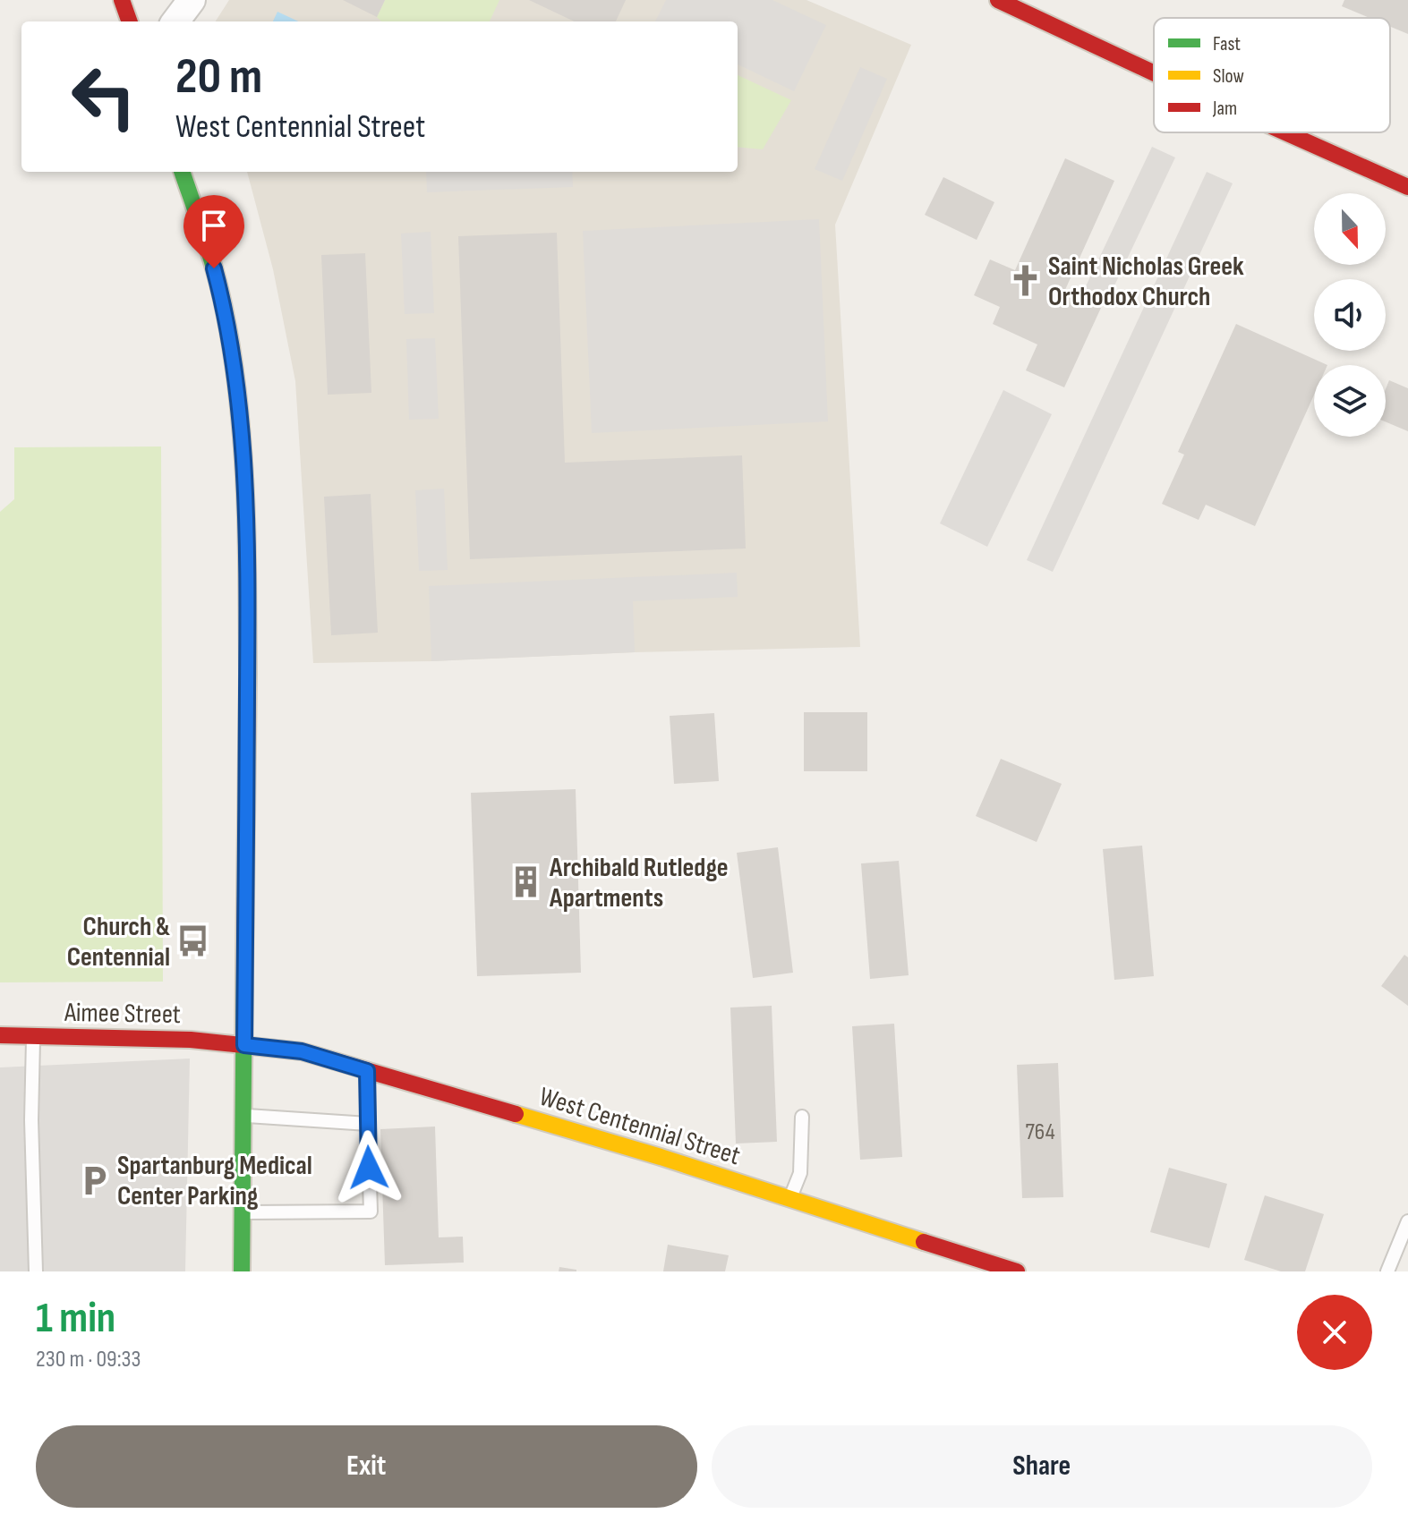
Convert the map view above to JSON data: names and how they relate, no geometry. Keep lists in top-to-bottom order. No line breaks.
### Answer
{"streets":{"main road":["Aimee Street","West Centennial Street"]},"crossings":[["Aimee Street","West Centennial Street"]],"places":{"church":["Saint Nicholas Greek Orthodox Church"],"building":["Archibald Rutledge Apartments"],"bus stop":["Church & Centennial"],"parking":["Spartanburg Medical Center Parking"]},"house_numbers":["764"],"legend":["Fast","Slow","Jam"],"north":"bottom","page":{"turn":["20 m","West Centennial Street"],"heading":["1 min","230 m · 09:33"],"buttons":["Exit","Share"]}}
